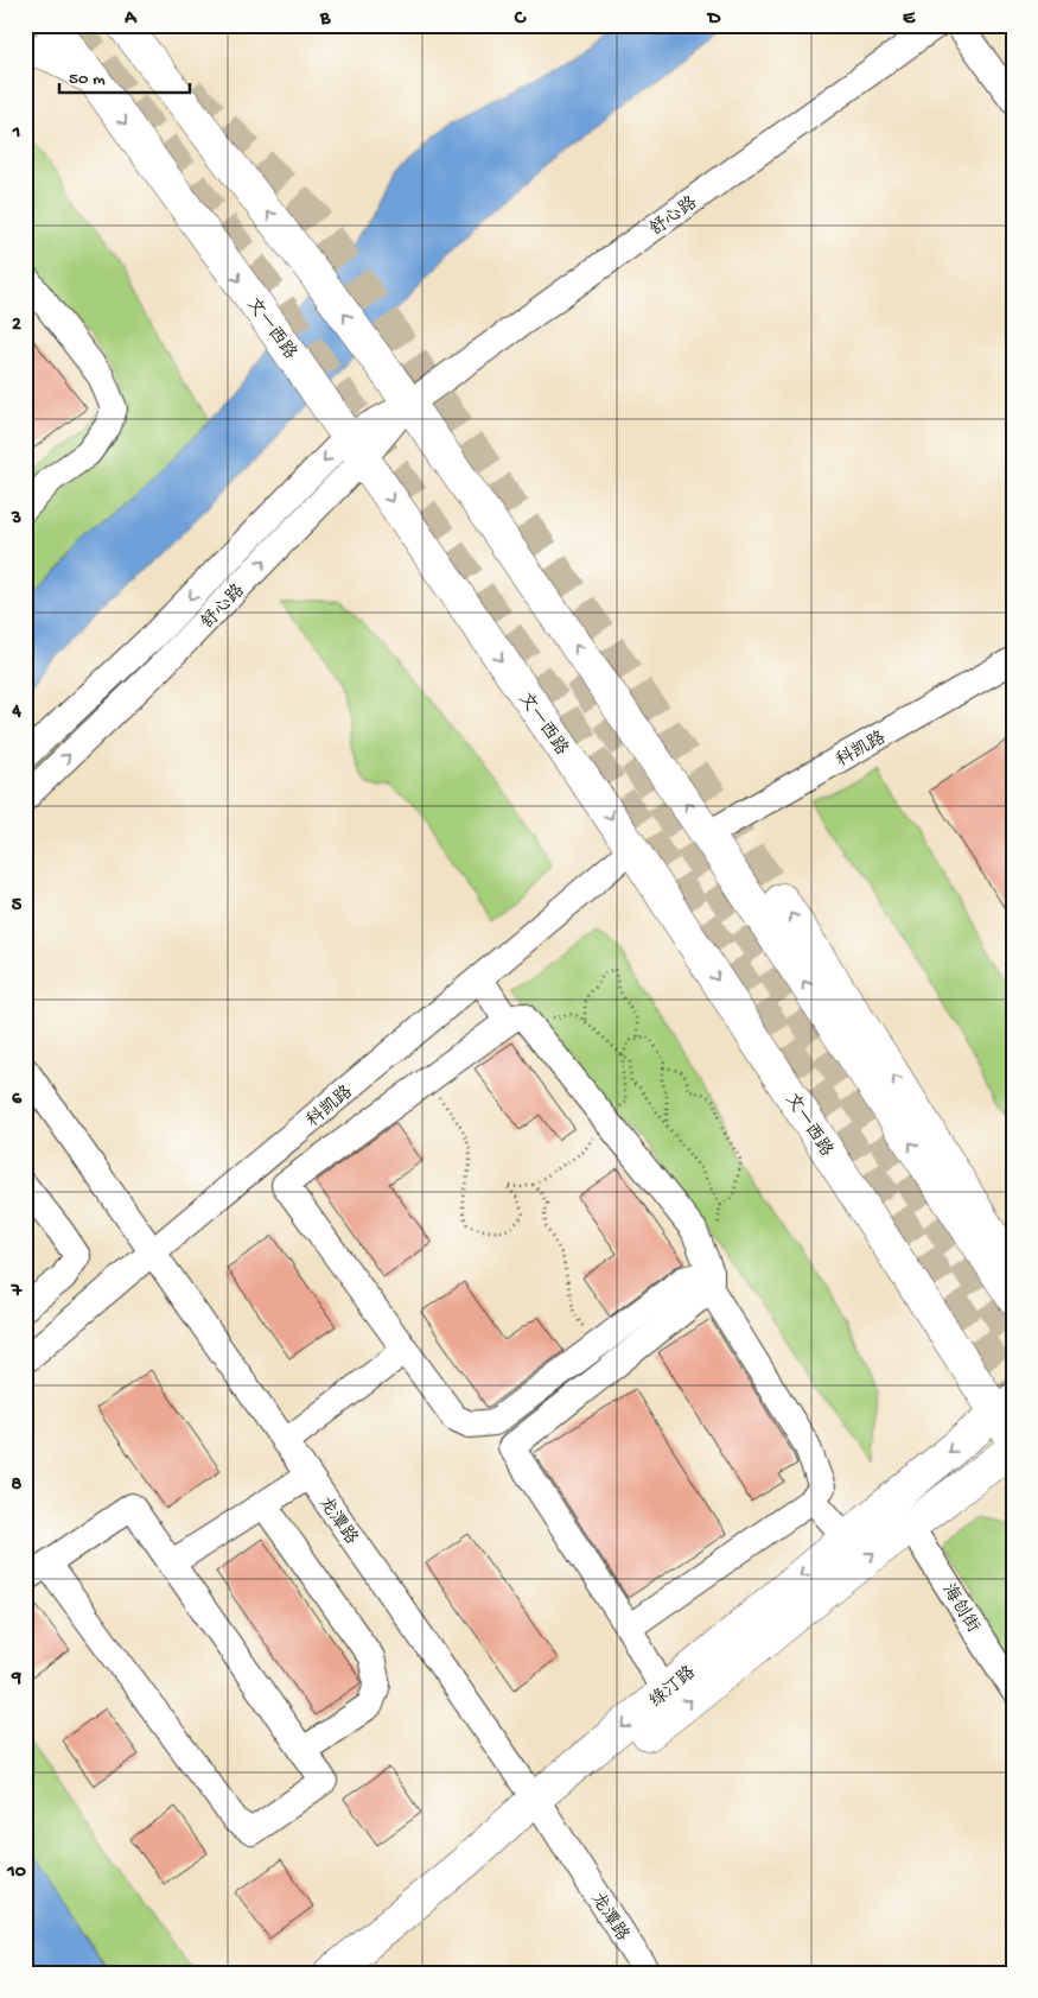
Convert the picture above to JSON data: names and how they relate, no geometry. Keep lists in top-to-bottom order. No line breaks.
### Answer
{"streets":{"main road":["文一西路","绿汀路"],"street":["舒心路","科凯路","龙潭路","海创街"]},"crossings":[["舒心路","文一西路"],["文一西路","科凯路"],["文一西路","绿汀路"],["科凯路","龙潭路"],["龙潭路","绿汀路"],["海创街","绿汀路"]],"scale_bar":"50 m","grid":{"columns":["A","B","C","D","E"],"rows":["1","2","3","4","5","6","7","8","9","10"]}}
